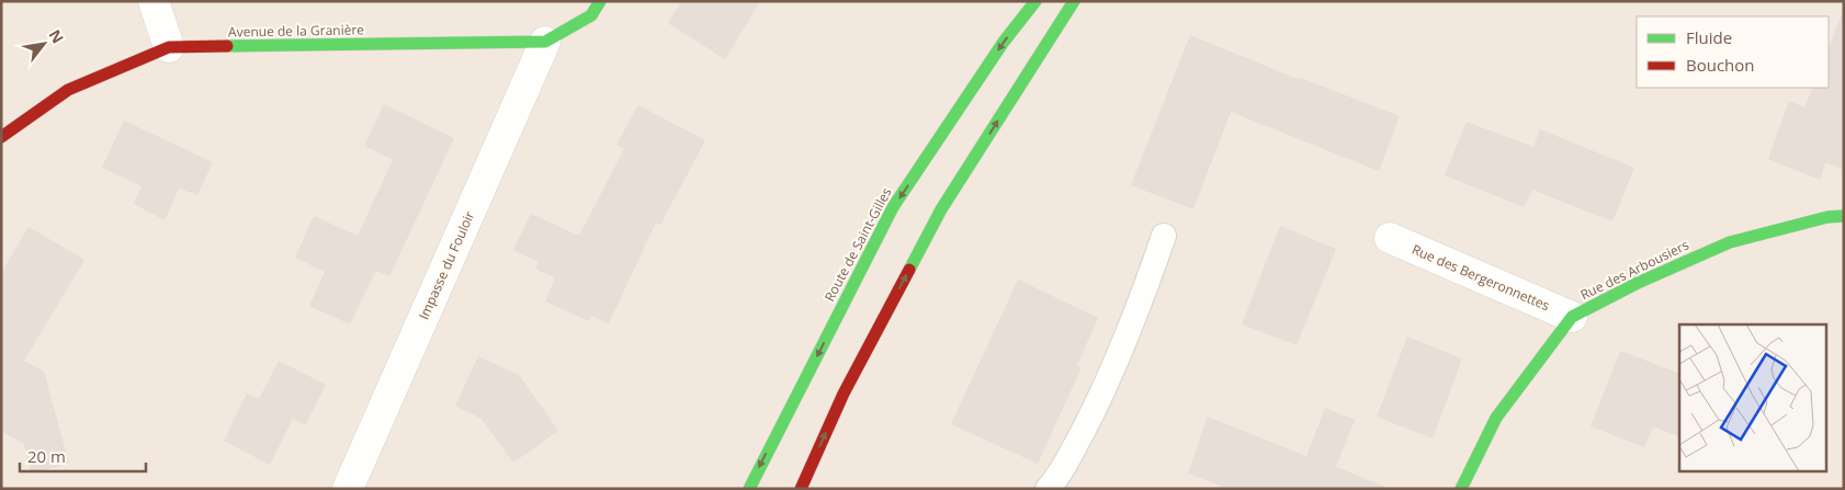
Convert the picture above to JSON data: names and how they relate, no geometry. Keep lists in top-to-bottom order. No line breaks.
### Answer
{"streets":{"main road":["Avenue de la Granière","Route de Saint-Gilles","Rue des Arbousiers"],"street":["Impasse du Fouloir","Rue des Bergeronnettes"]},"crossings":[["Avenue de la Granière","Impasse du Fouloir"],["Rue des Arbousiers","Rue des Bergeronnettes"]],"legend":["Fluide","Bouchon"],"scale_bar":"20 m","north":"top right"}
